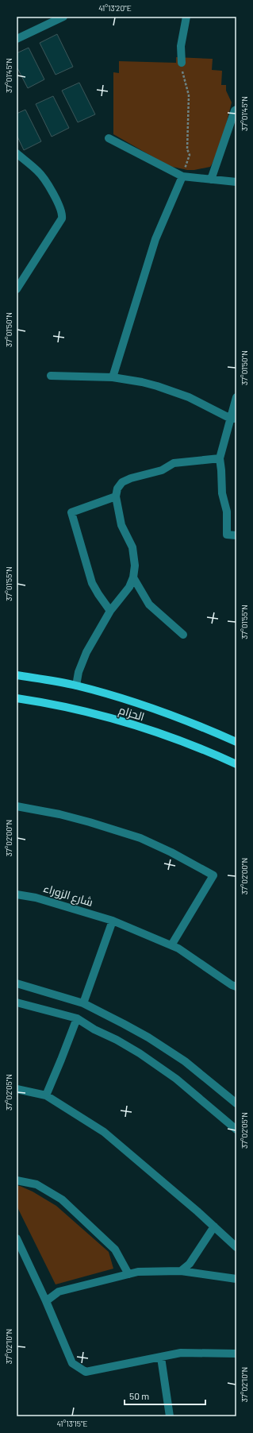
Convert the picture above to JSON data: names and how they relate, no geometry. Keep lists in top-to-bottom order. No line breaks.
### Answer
{"streets":{"main road":["الحزام"],"street":["شارع الزوراء"]},"scale_bar":"50 m","coordinates":["41°13'20\"E","37°01'45\"N","37°01'50\"N","37°01'55\"N","37°02'00\"N","37°02'05\"N","37°02'10\"N","41°13'15\"E"]}
